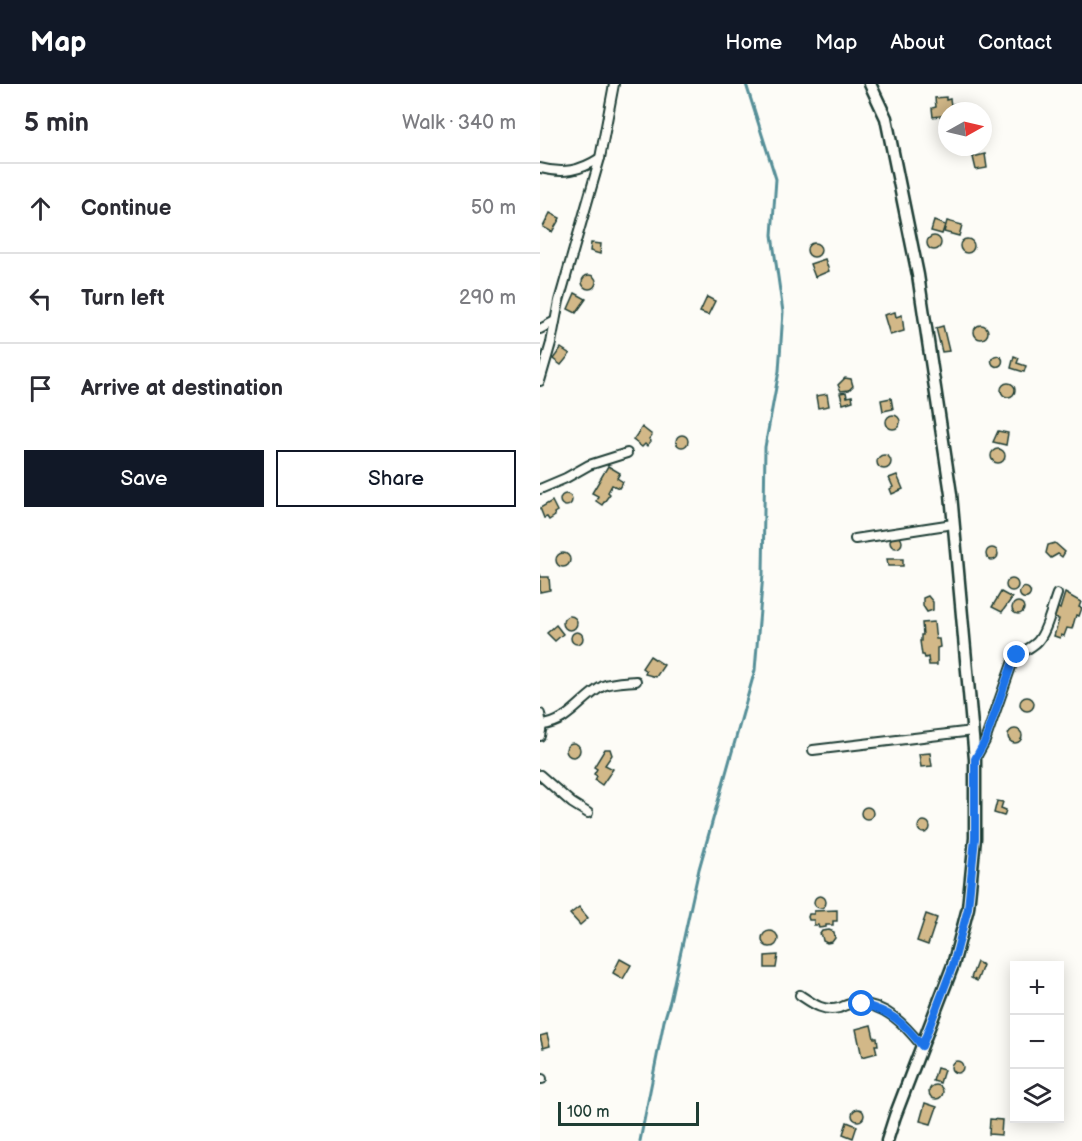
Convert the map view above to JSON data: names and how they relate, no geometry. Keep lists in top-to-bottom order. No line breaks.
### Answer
{"scale_bar":"100 m","north":"right","page":{"header":"Map","nav":["Home","Map","About","Contact"],"heading":["5 min","Walk · 340 m"],"list":[["Continue","50 m"],["Turn left","290 m"],"Arrive at destination"],"buttons":["Save","Share"],"map_buttons":["+","−"],"scale":"100 m"}}
